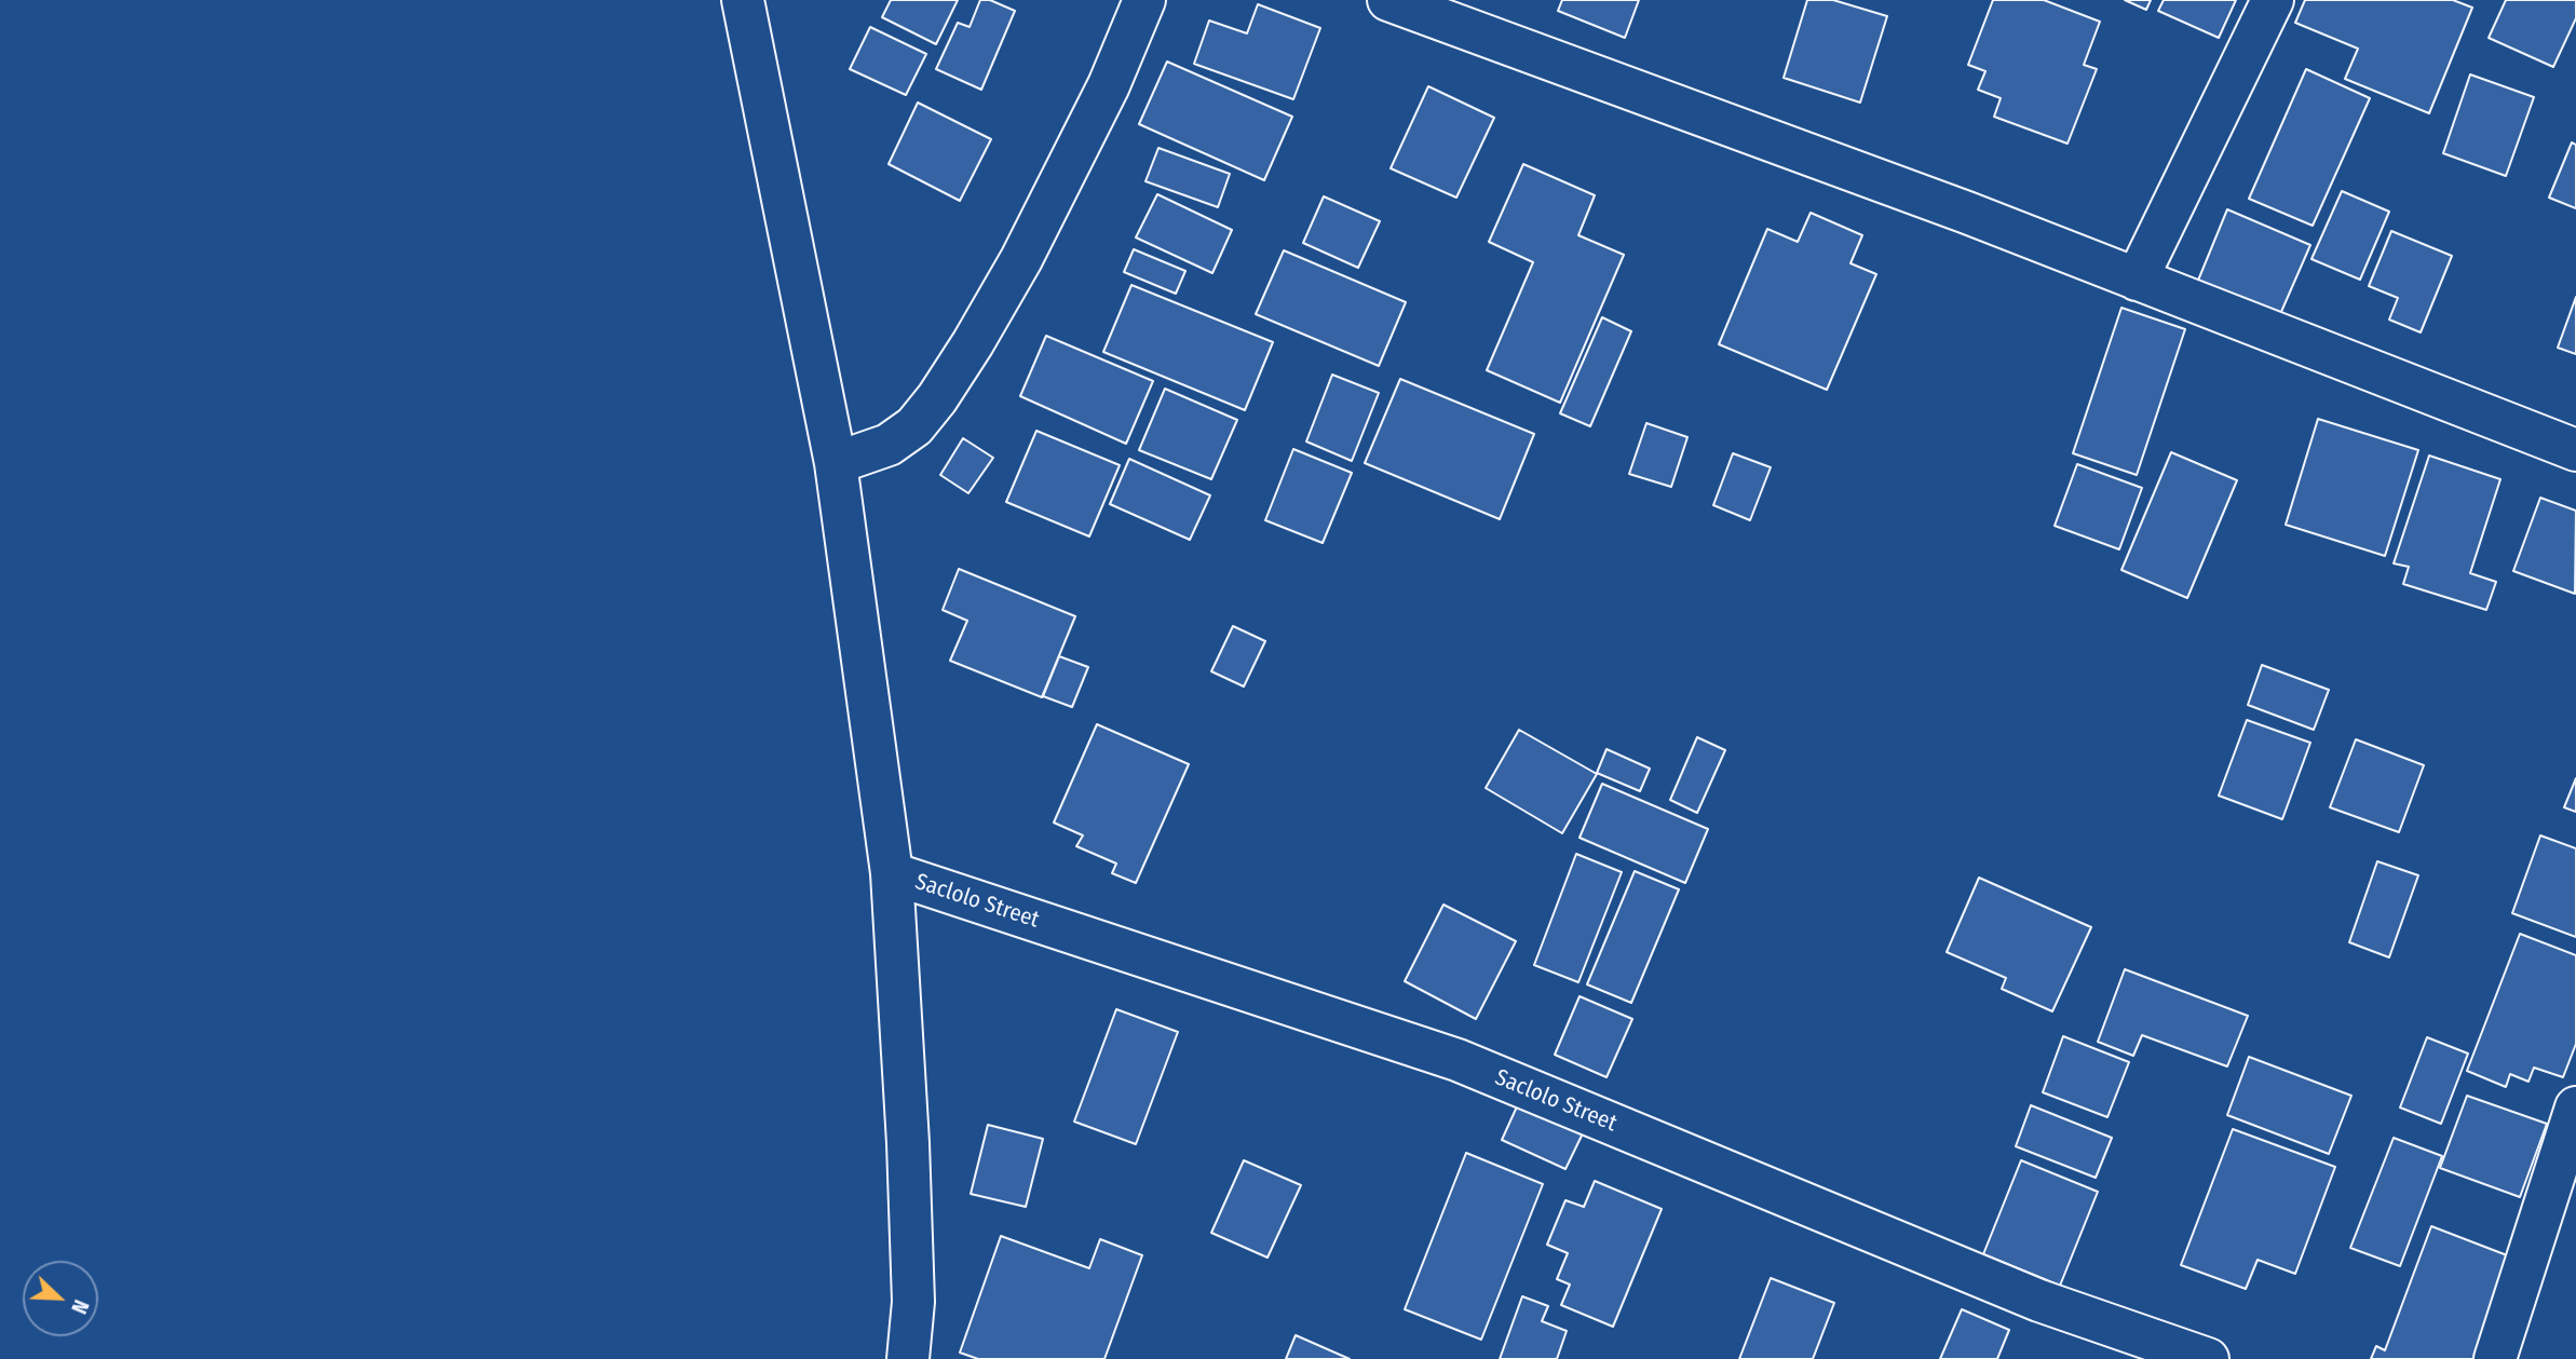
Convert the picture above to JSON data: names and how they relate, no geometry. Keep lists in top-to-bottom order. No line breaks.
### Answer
{"streets":{"street":["Saclolo Street"]},"north":"bottom right"}
